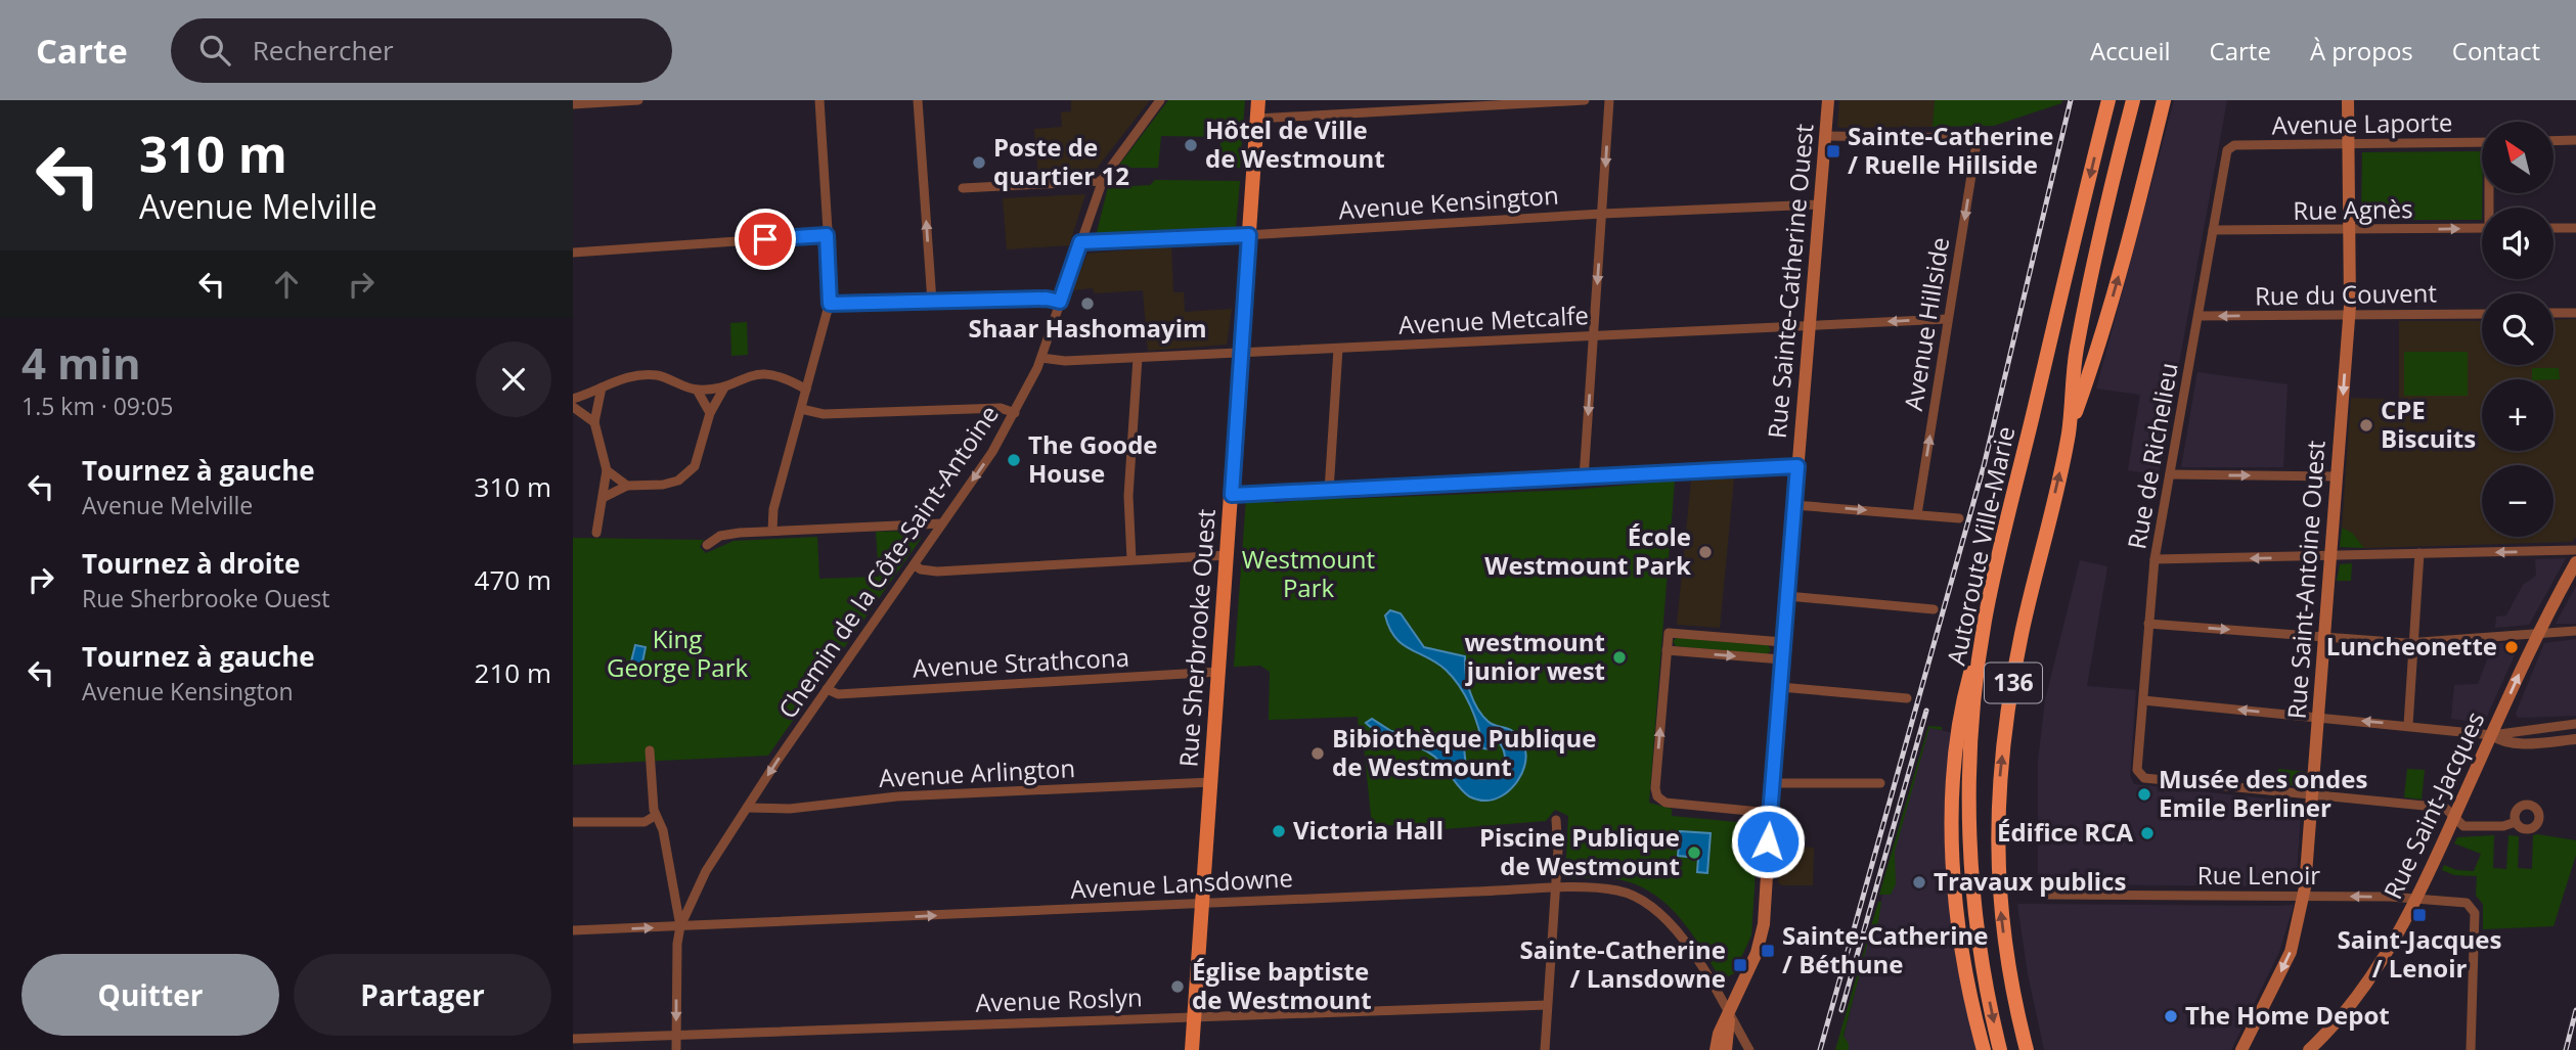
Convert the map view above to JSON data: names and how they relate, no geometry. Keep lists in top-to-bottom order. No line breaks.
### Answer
{"streets":{"highway":["Autoroute Ville-Marie","136"],"main road":["Rue Sainte-Catherine Ouest","Rue Saint-Antoine Ouest","Rue Sherbrooke Ouest","Rue Saint-Jacques"],"street":["Avenue Laporte","Avenue Kensington","Rue Agnès","Rue du Couvent","Avenue Metcalfe","Avenue Hillside","Rue de Richelieu","Chemin de la Côte-Saint-Antoine","Avenue Strathcona","Avenue Arlington","Rue Lenoir","Avenue Lansdowne","Avenue Roslyn"]},"crossings":[["Avenue Laporte","Rue de Richelieu"],["Avenue Laporte","Rue Saint-Antoine Ouest"],["Avenue Kensington","Rue Sainte-Catherine Ouest"],["Avenue Kensington","Chemin de la Côte-Saint-Antoine"],["Avenue Kensington","Rue Sherbrooke Ouest"],["Rue Agnès","Rue de Richelieu"],["Rue Agnès","Rue Saint-Antoine Ouest"],["Rue Sainte-Catherine Ouest","Avenue Metcalfe"],["Rue Sainte-Catherine Ouest","Avenue Hillside"],["Rue Sainte-Catherine Ouest","Avenue Lansdowne"],["Rue du Couvent","Rue de Richelieu"],["Rue du Couvent","Rue Saint-Antoine Ouest"],["Avenue Metcalfe","Avenue Hillside"],["Avenue Metcalfe","Chemin de la Côte-Saint-Antoine"],["Avenue Metcalfe","Rue Sherbrooke Ouest"],["Rue de Richelieu","Rue Saint-Antoine Ouest"],["Chemin de la Côte-Saint-Antoine","Avenue Strathcona"],["Chemin de la Côte-Saint-Antoine","Avenue Arlington"],["Chemin de la Côte-Saint-Antoine","Avenue Lansdowne"],["Chemin de la Côte-Saint-Antoine","Avenue Roslyn"],["Rue Saint-Antoine Ouest","Rue Lenoir"],["Rue Sherbrooke Ouest","Avenue Strathcona"],["Rue Sherbrooke Ouest","Avenue Arlington"],["Rue Sherbrooke Ouest","Avenue Lansdowne"],["Rue Sherbrooke Ouest","Avenue Roslyn"],["Rue Saint-Jacques","Rue Lenoir"]],"one_way":["Rue Agnès","Rue du Couvent","Avenue Lansdowne"],"parks":["Westmount Park","King George Park"],"places":{"other":["Hôtel de Ville de Westmount","Poste de quartier 12","Shaar Hashomayim","CPE Biscuits","The Goode House","École Westmount Park","Luncheonette","westmount junior west","Bibiothèque Publique de Westmount","Musée des ondes Emile Berliner","Victoria Hall","Édifice RCA","Piscine Publique de Westmount","Travaux publics","Église baptiste de Westmount","The Home Depot"],"transit":["Sainte-Catherine / Ruelle Hillside","Saint-Jacques / Lenoir","Sainte-Catherine / Béthune","Sainte-Catherine / Lansdowne"]},"north":"top left","page":{"header":"Carte","search":"Rechercher","nav":["Accueil","Carte","À propos","Contact"],"turn":["310 m","Avenue Melville"],"map_buttons":["+","−"],"heading":["4 min","1.5 km · 09:05"],"list":[{"name":"Tournez à gauche","note":"Avenue Melville","value":"310 m"},{"name":"Tournez à droite","note":"Rue Sherbrooke Ouest","value":"470 m"},{"name":"Tournez à gauche","note":"Avenue Kensington","value":"210 m"}],"buttons":["Quitter","Partager"]}}
